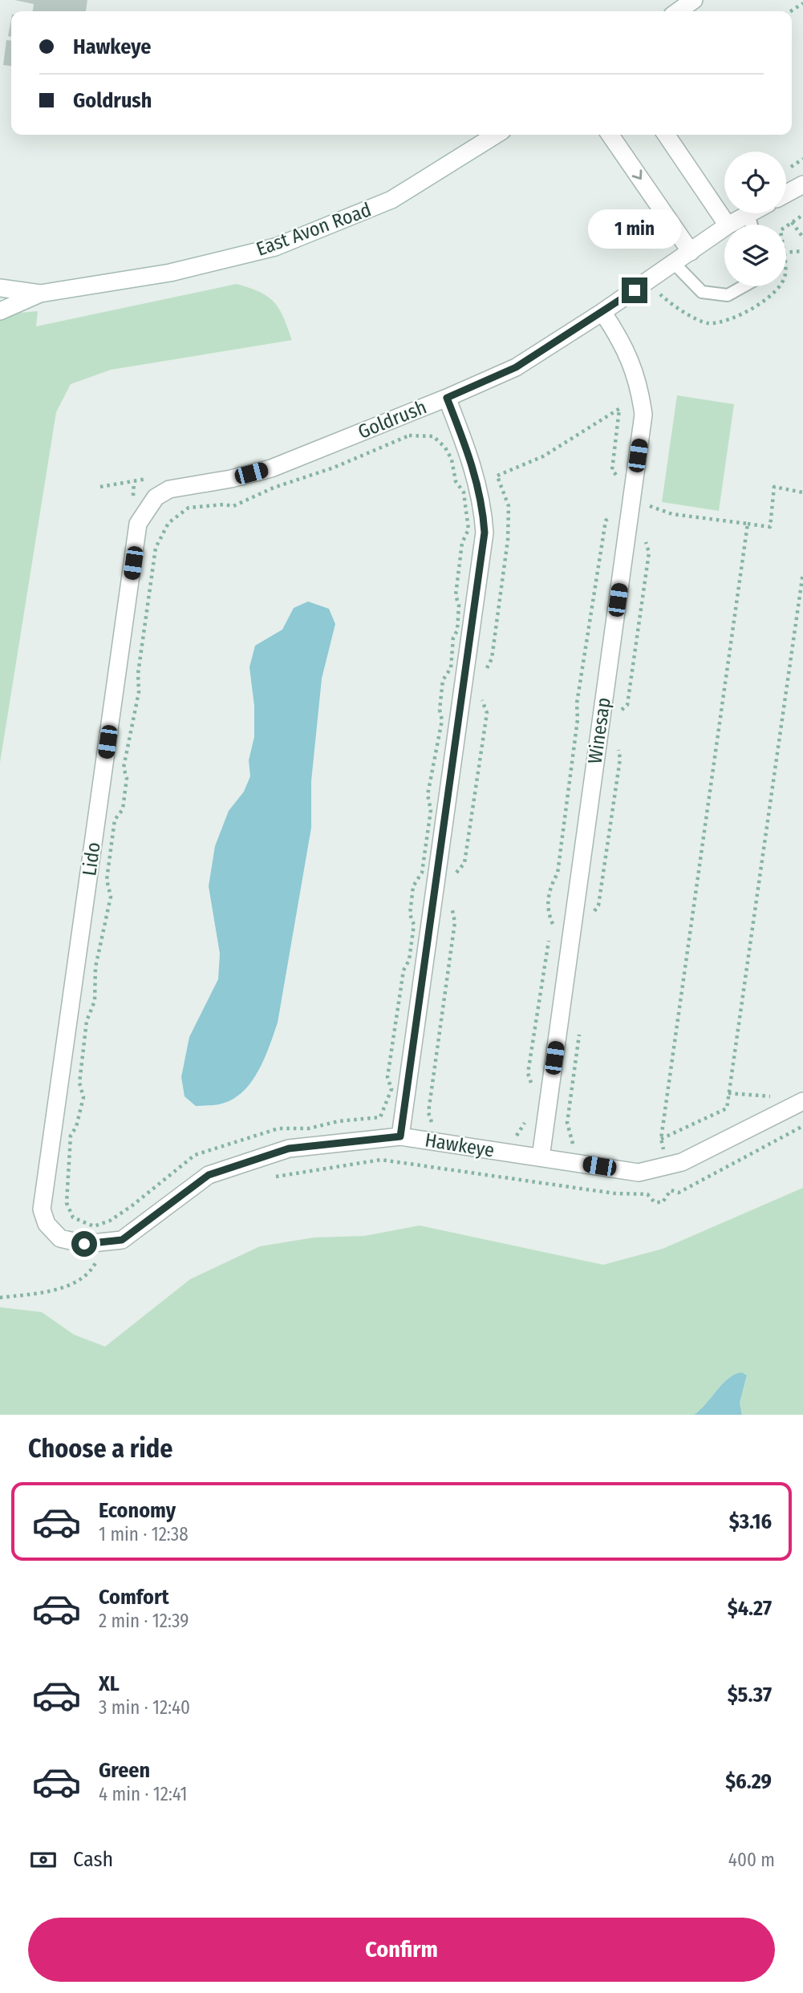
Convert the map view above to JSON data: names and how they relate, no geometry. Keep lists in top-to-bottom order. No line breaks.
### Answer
{"streets":{"street":["East Avon Road","Goldrush","Winesap","Lido","Hawkeye"]},"crossings":[["Goldrush","Winesap"],["Goldrush","Lido"],["Winesap","Hawkeye"],["Lido","Hawkeye"]],"page":{"banner":["Hawkeye","Goldrush"],"bubble":"1 min","heading":"Choose a ride","list":[{"name":"Economy","note":"1 min · 12:38","value":"$3.16"},{"name":"Comfort","note":"2 min · 12:39","value":"$4.27"},{"name":"XL","note":"3 min · 12:40","value":"$5.37"},{"name":"Green","note":"4 min · 12:41","value":"$6.29"}],"pay":["Cash","400 m"],"buttons":"Confirm"}}
